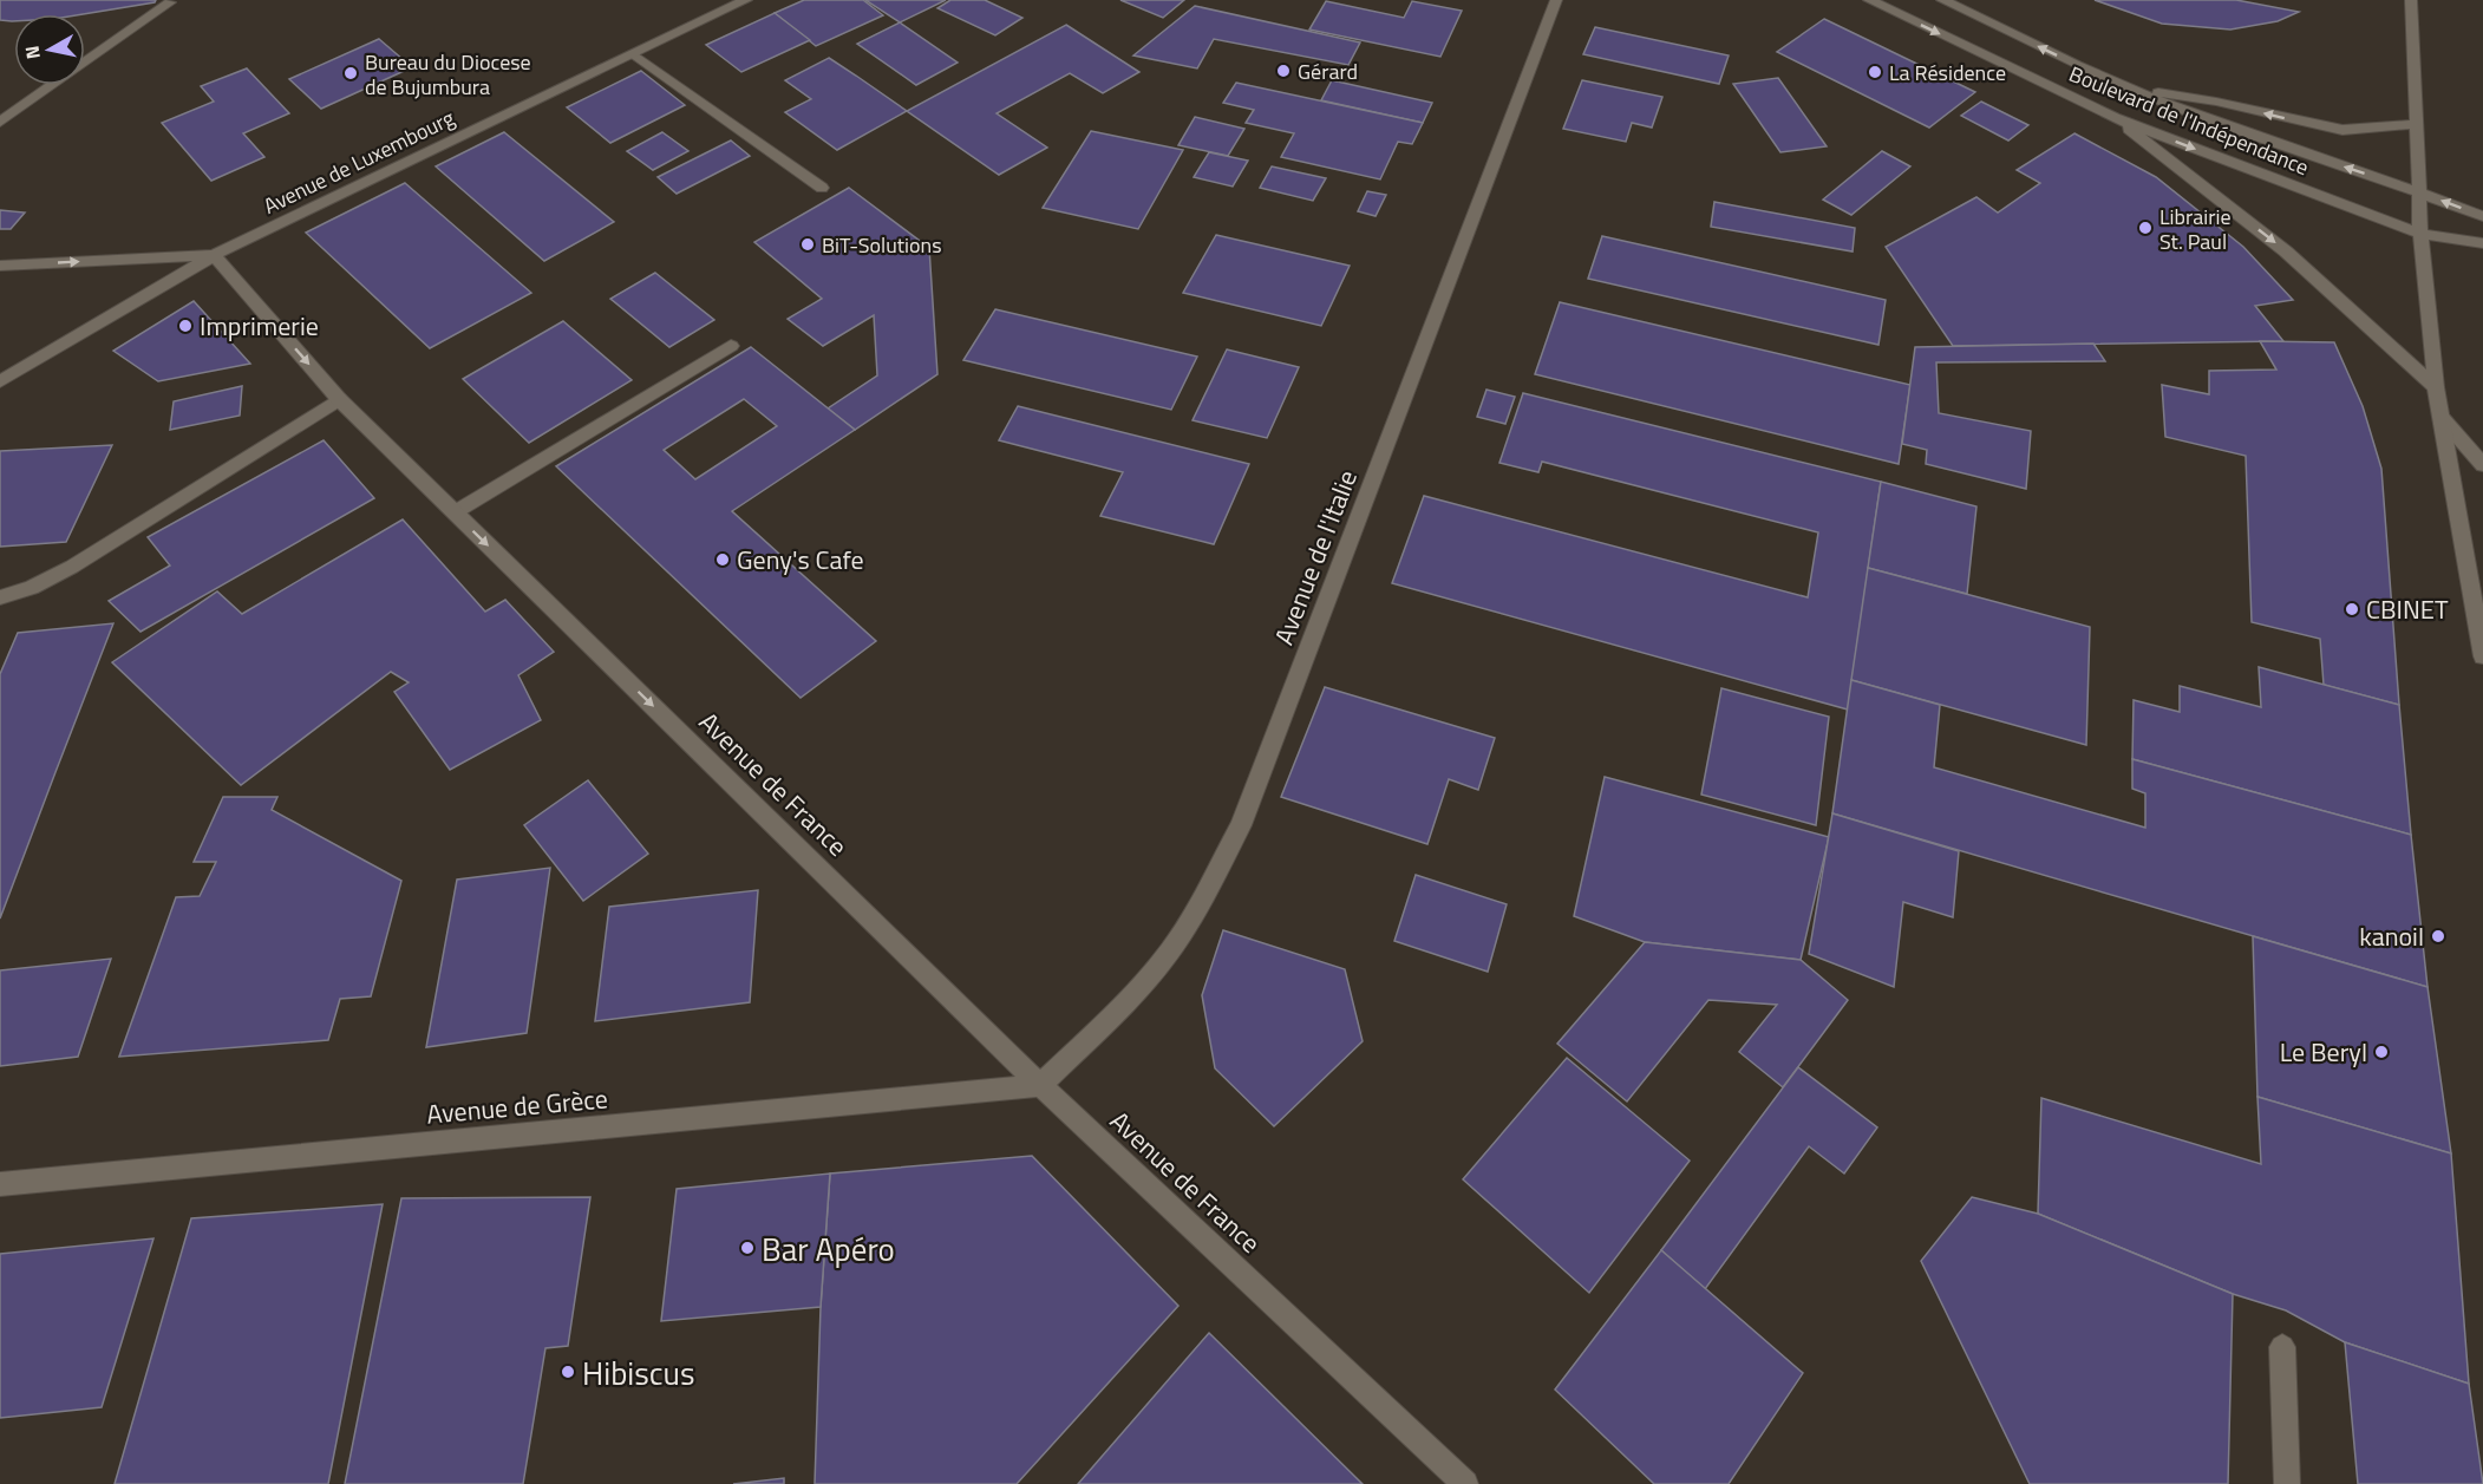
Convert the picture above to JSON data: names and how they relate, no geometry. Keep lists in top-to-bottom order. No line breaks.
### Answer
{"streets":{"street":["Boulevard de l'Indépendance","Avenue de Luxembourg","Avenue de l'Italie","Avenue de France","Avenue de Grèce"]},"crossings":[["Avenue de Luxembourg","Avenue de France"],["Avenue de l'Italie","Avenue de France"],["Avenue de l'Italie","Avenue de Grèce"],["Avenue de France","Avenue de Grèce"]],"one_way":["Avenue de France"],"places":["Gérard","La Résidence","Bureau du Diocese de Bujumbura","Librairie St. Paul","BiT-Solutions","Imprimerie","Geny's Cafe","CBINET","kanoil","Le Beryl","Bar Apéro","Hibiscus"],"north":"left"}
